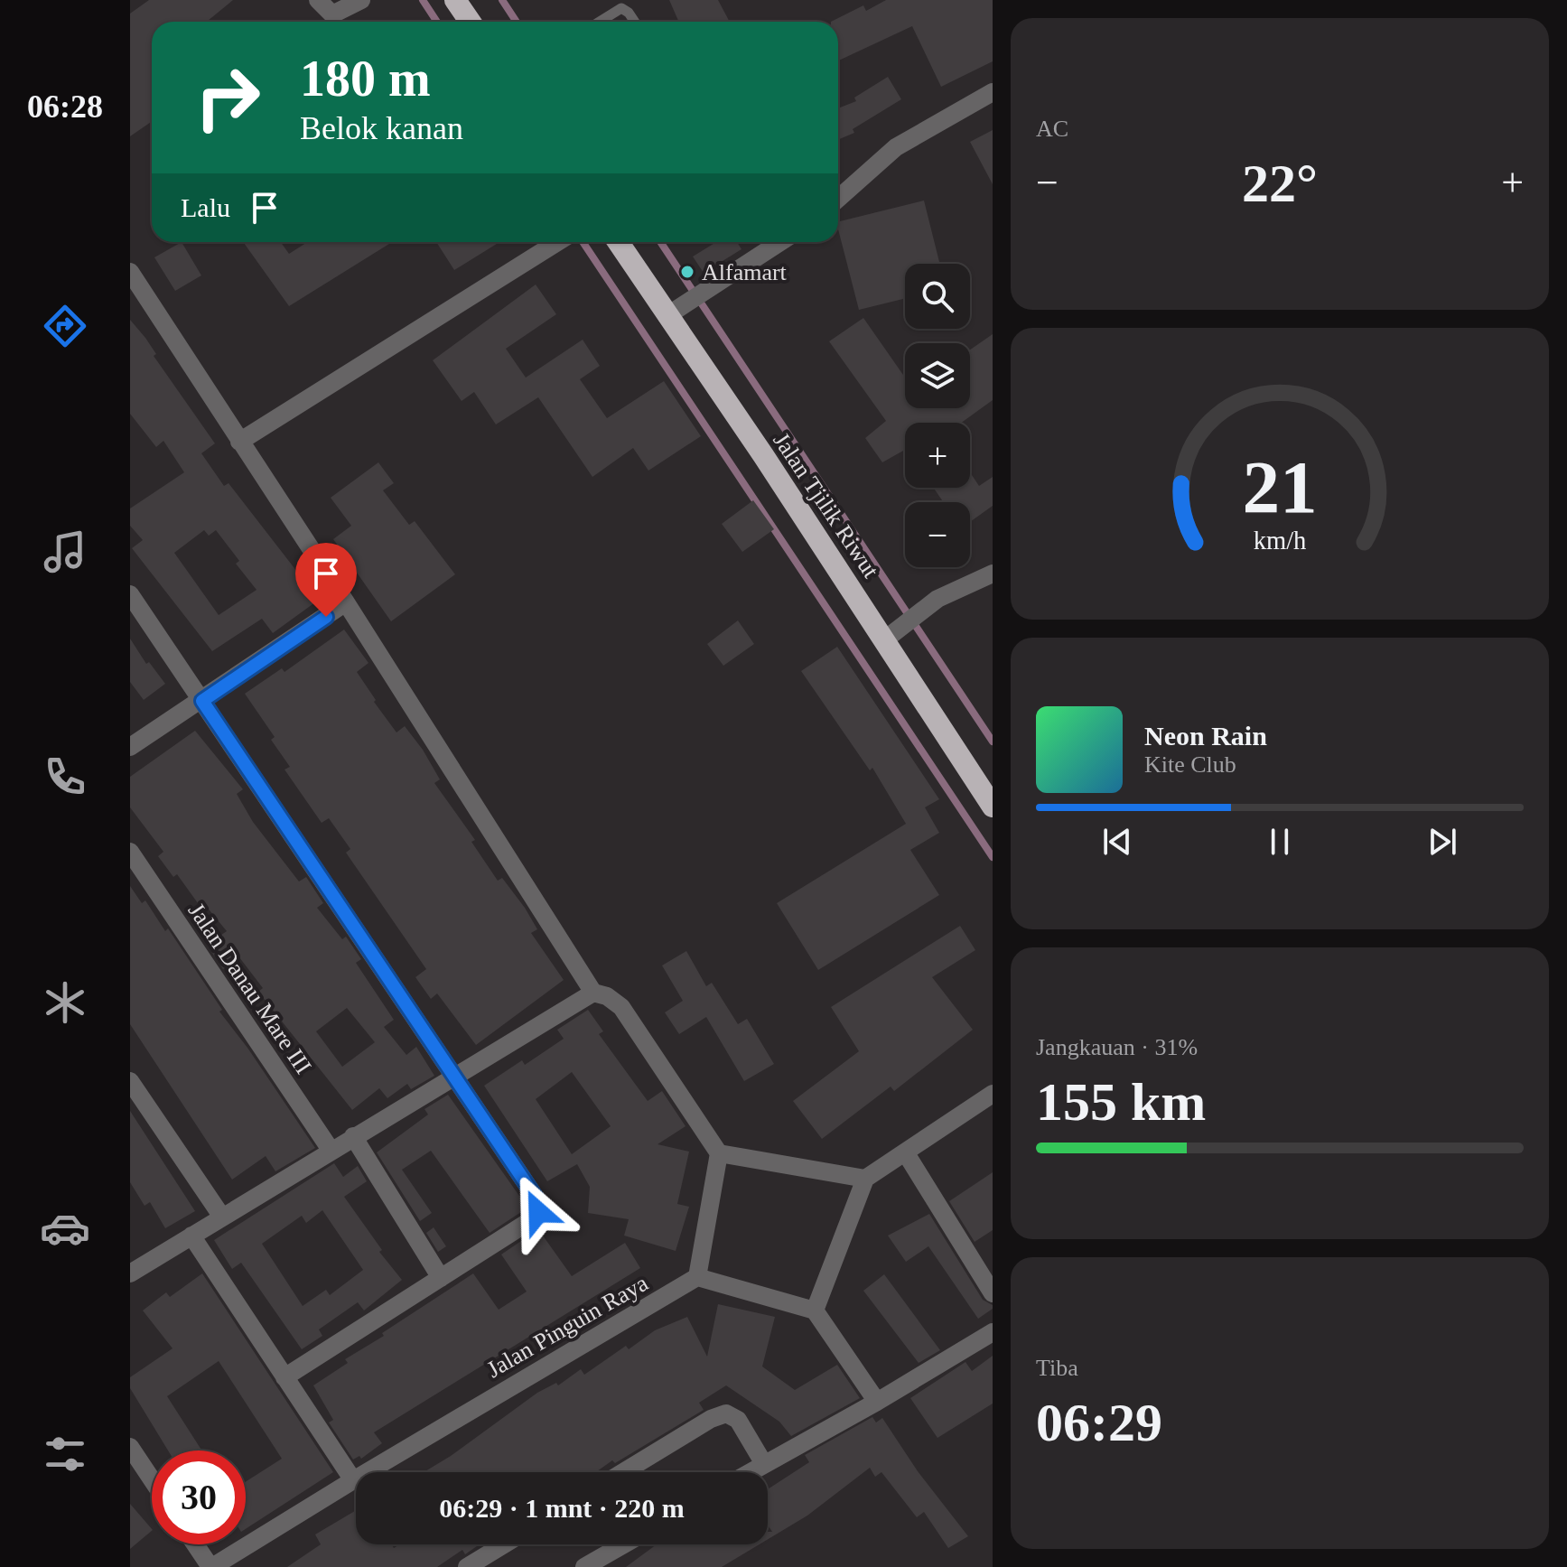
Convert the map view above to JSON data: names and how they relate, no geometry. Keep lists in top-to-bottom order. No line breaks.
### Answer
{"streets":{"highway":["Jalan Tjilik Riwut"],"street":["Jalan Danau Mare III","Jalan Pinguin Raya"]},"places":["Alfamart"],"page":{"tabs":"06:28","tile":["AC",["Jangkauan · 31%","155 km"],["Tiba","06:29"]],"turn":["180 m","Belok kanan"],"heat":["−","22°","+"],"then":"Lalu","map_buttons":["+","−"],"song":["Neon Rain","Kite Club"],"limit":"30","trip":"06:29 · 1 mnt · 220 m","gauge":["21","km/h"]}}
